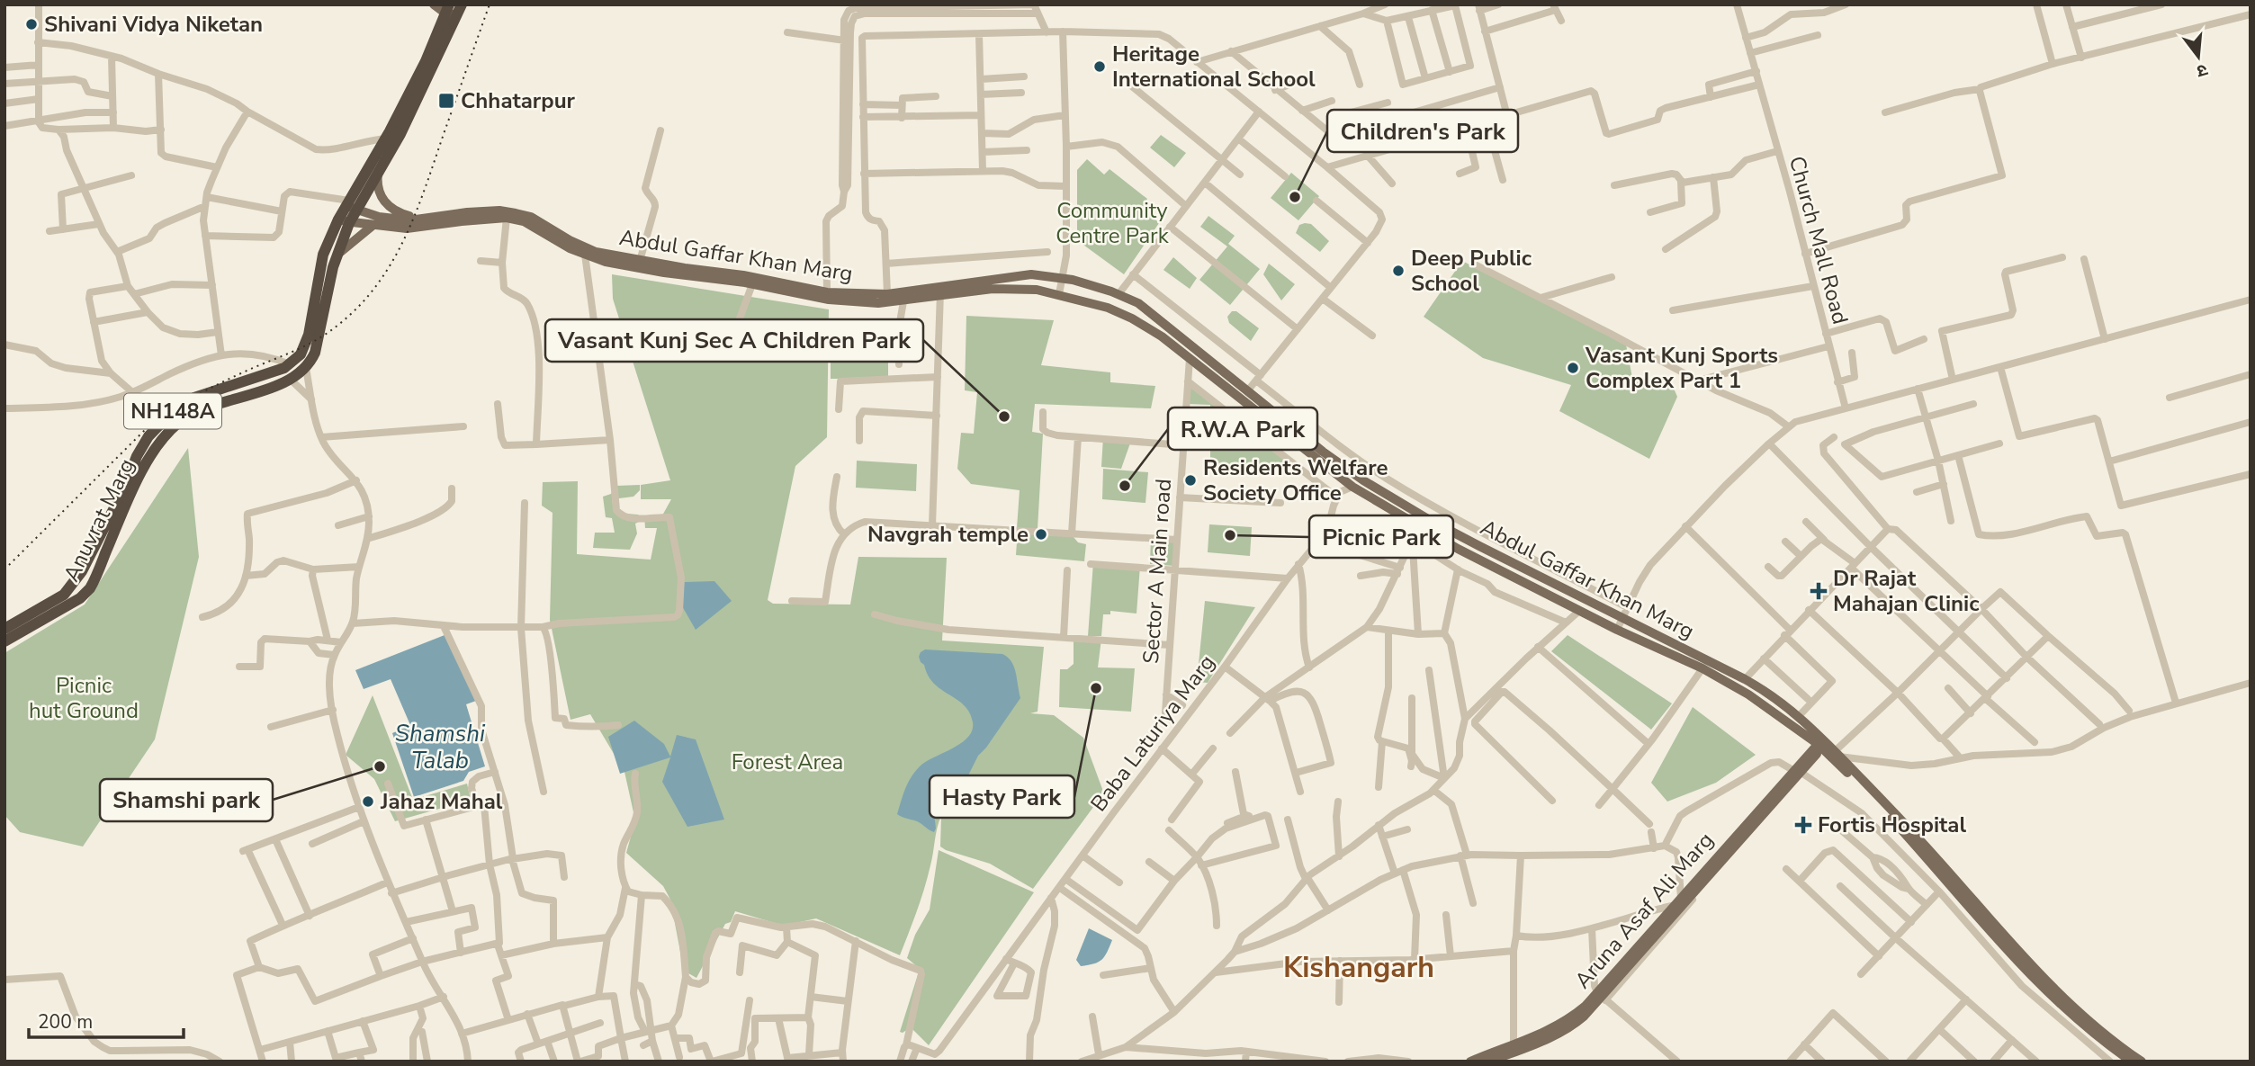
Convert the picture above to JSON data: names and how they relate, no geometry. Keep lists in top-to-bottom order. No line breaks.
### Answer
{"streets":{"highway":["NH148A","Anuvrat Marg"],"main road":["Abdul Gaffar Khan Marg","Aruna Asaf Ali Marg"],"street":["Church Mall Road","Sector A Main road","Baba Laturiya Marg"]},"crossings":[["Abdul Gaffar Khan Marg","NH148A"],["Abdul Gaffar Khan Marg","Anuvrat Marg"],["Abdul Gaffar Khan Marg","Sector A Main road"],["Abdul Gaffar Khan Marg","Aruna Asaf Ali Marg"],["NH148A","Anuvrat Marg"]],"districts":["Kishangarh"],"water":["Shamshi Talab"],"parks":["Community Centre Park","Picnic hut Ground","Forest Area"],"places":{"other":["Shivani Vidya Niketan","Heritage International School","Children's Park","Deep Public School","Vasant Kunj Sports Complex Part 1","Vasant Kunj Sec A Children Park","Residents Welfare Society Office","R.W.A Park","Navgrah temple","Picnic Park","Hasty Park","Shamshi park","Jahaz Mahal"],"transit":["Chhatarpur"],"health":["Dr Rajat Mahajan Clinic","Fortis Hospital"]},"scale_bar":"200 m","north":"bottom"}
